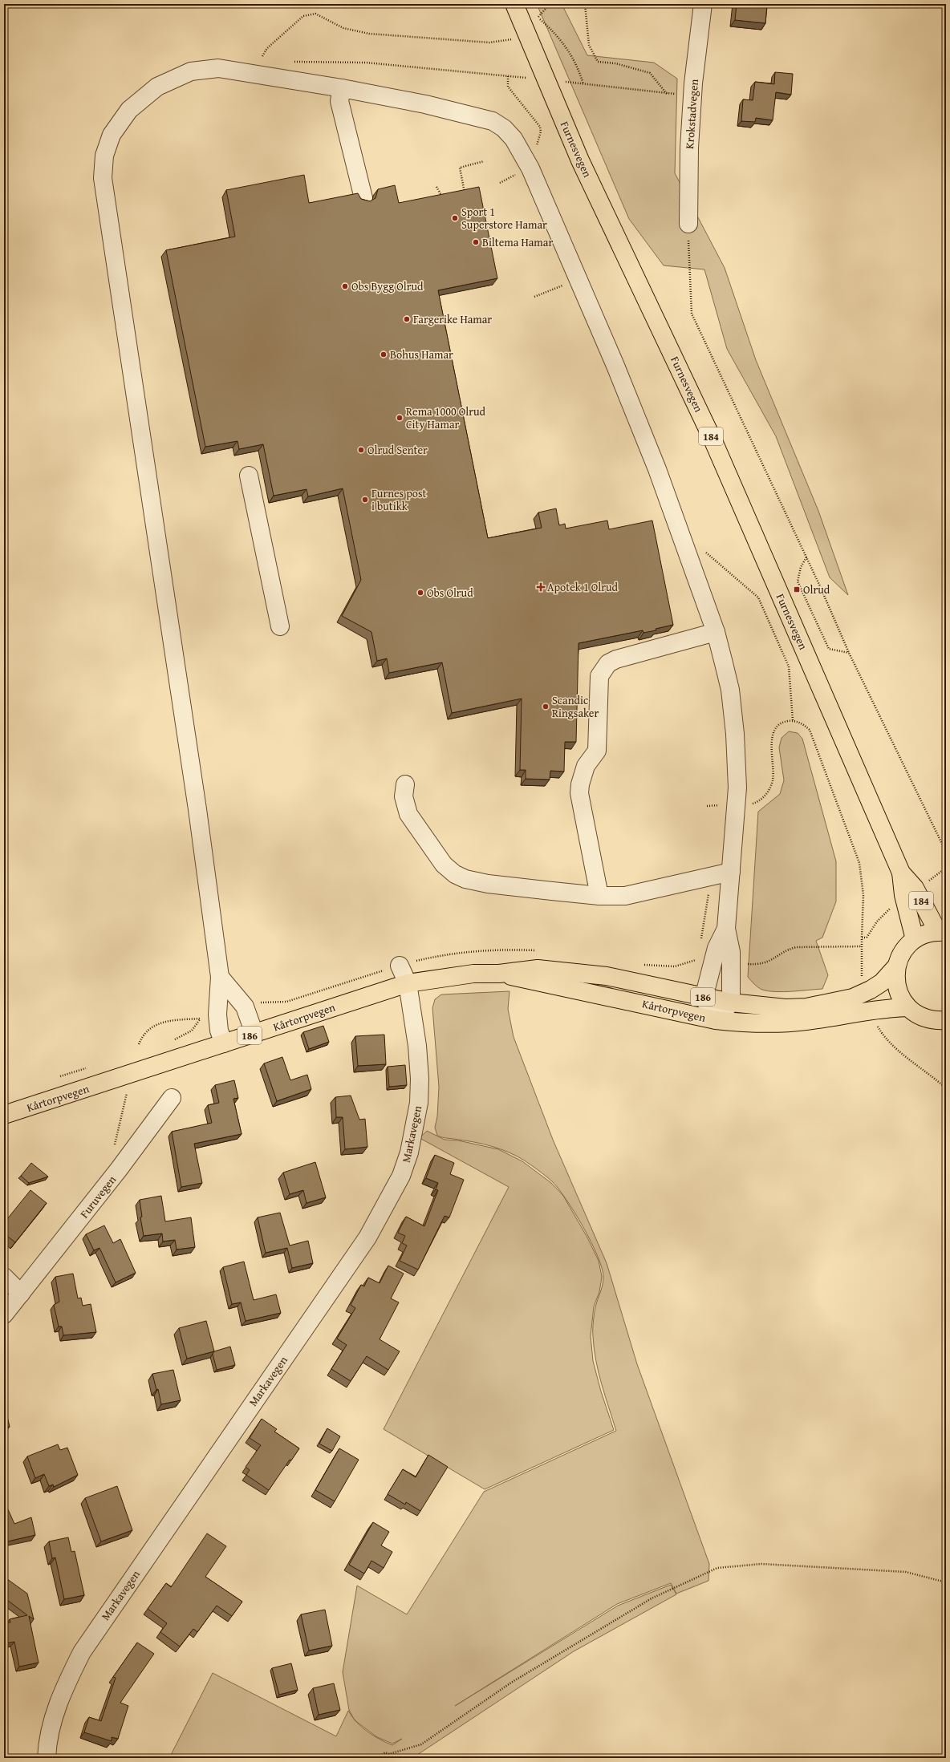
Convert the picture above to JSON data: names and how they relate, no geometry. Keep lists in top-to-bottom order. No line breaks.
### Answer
{"streets":{"main road":["Furnesvegen","184","186","Kårtorpvegen"],"street":["Krokstadvegen","Markavegen","Furuvegen"]},"crossings":[["Furnesvegen","184"],["184","Kårtorpvegen"],["Kårtorpvegen","Markavegen"]],"places":{"other":["Sport 1 Superstore Hamar","Biltema Hamar","Obs Bygg Olrud","Fargerike Hamar","Bohus Hamar","Rema 1000 Olrud City Hamar","Olrud Senter","Furnes post i butikk","Obs Olrud","Scandic Ringsaker"],"health":["Apotek 1 Olrud"],"transit":["Olrud"]}}
